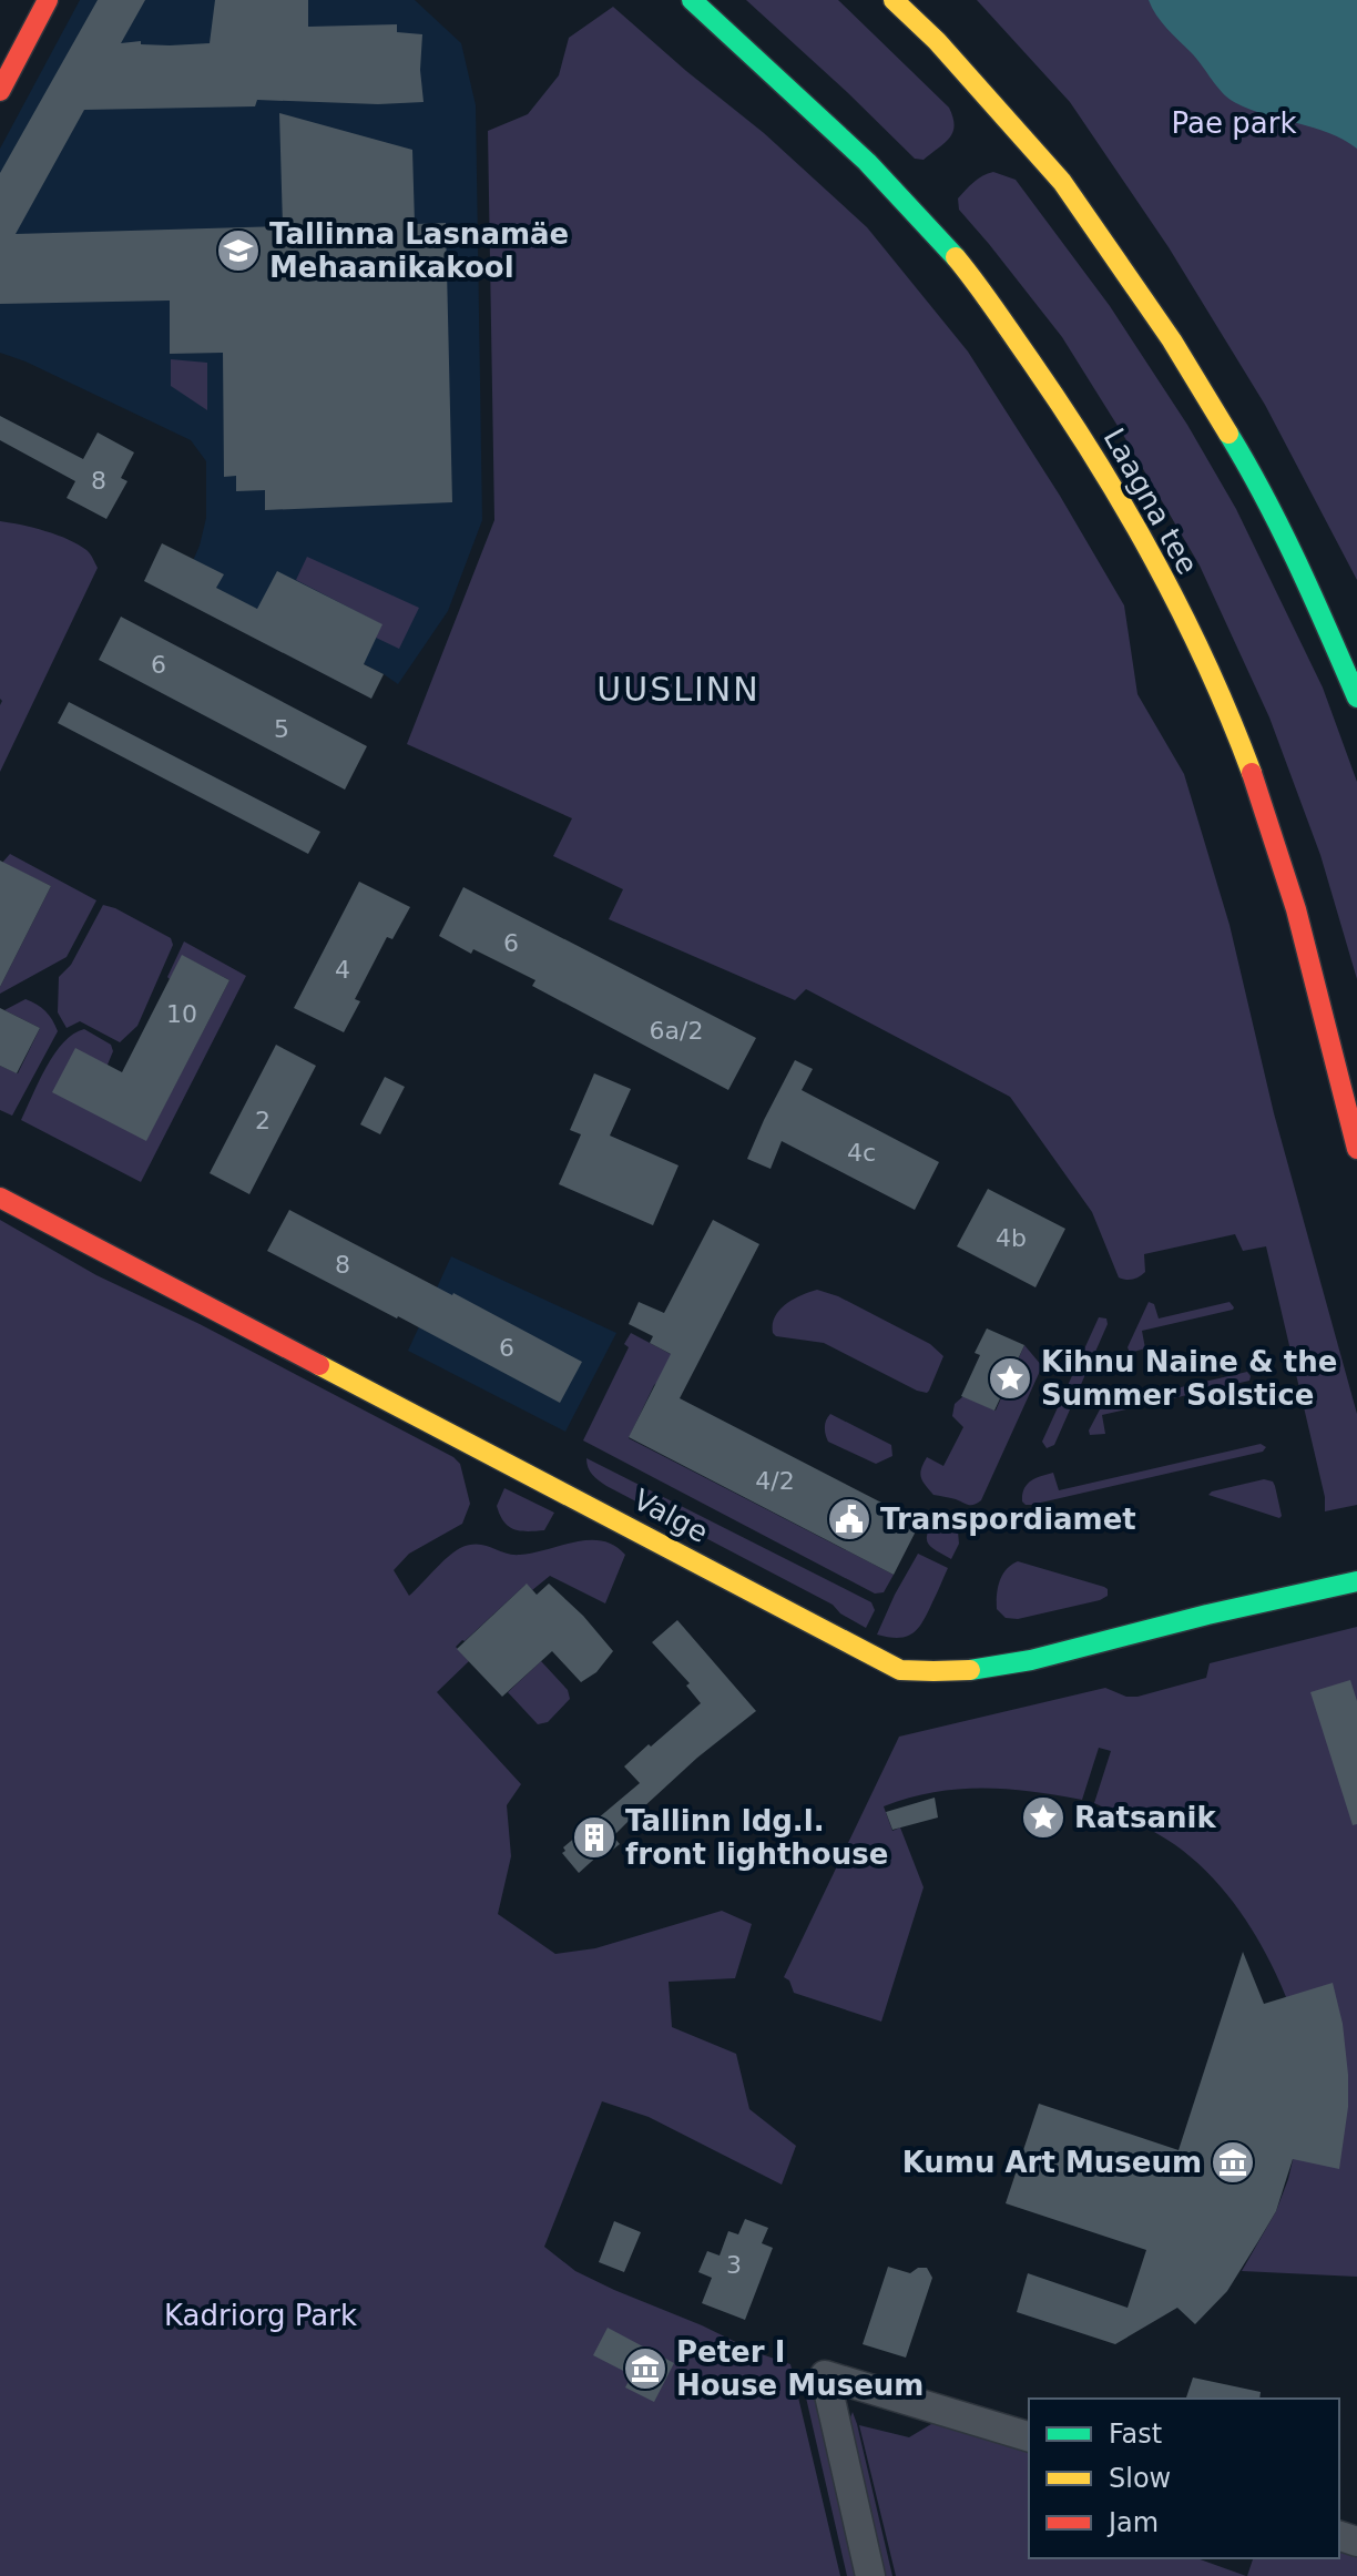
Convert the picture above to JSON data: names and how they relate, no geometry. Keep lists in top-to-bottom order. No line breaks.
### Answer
{"streets":{"main road":["Laagna tee","Valge"]},"districts":["UUSLINN"],"parks":["Pae park","Kadriorg Park"],"places":{"school or university":["Tallinna Lasnamäe Mehaanikakool"],"place":["Kihnu Naine & the Summer Solstice","Ratsanik"],"public building":["Transpordiamet"],"building":["Tallinn ldg.l. front lighthouse"],"museum":["Kumu Art Museum","Peter I House Museum"]},"house_numbers":["8","6","5","6","4","10","6a/2","2","4c","4b","8","6","4/2","3"],"legend":["Fast","Slow","Jam"]}
